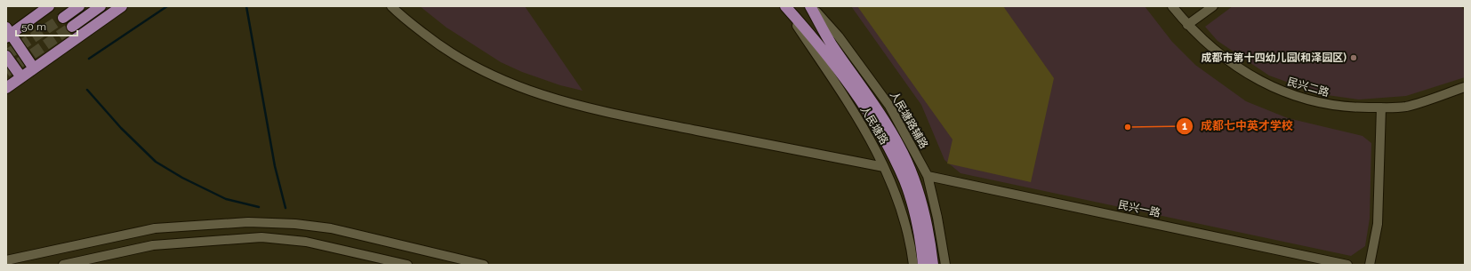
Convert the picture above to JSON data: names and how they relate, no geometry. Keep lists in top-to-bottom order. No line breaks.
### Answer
{"streets":{"main road":["人民塘路"],"street":["民兴二路","人民塘路辅路","民兴一路"]},"crossings":[["人民塘路辅路","人民塘路"],["人民塘路辅路","民兴一路"]],"places":["成都市第十四幼儿园(和泽园区)","成都七中英才学校"],"scale_bar":"50 m"}
